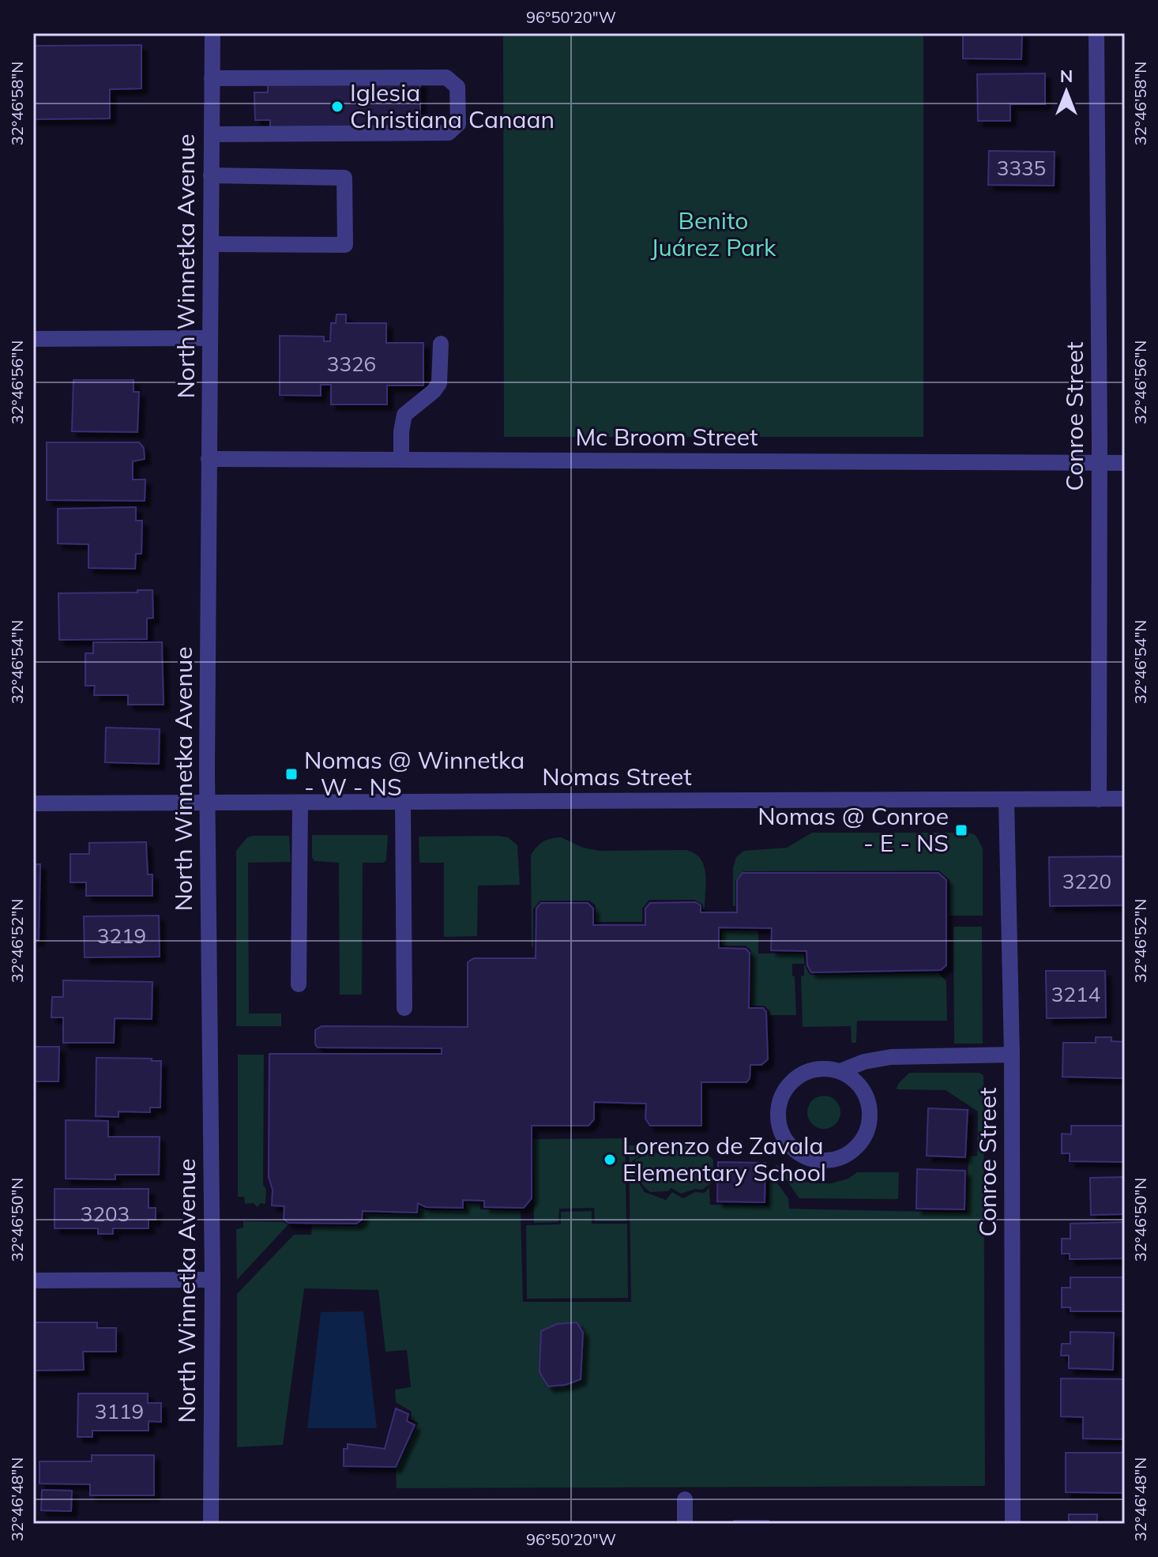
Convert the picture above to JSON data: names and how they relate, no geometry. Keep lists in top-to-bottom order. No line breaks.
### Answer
{"streets":{"street":["North Winnetka Avenue","Conroe Street","Mc Broom Street","Nomas Street"]},"crossings":[["North Winnetka Avenue","Mc Broom Street"],["North Winnetka Avenue","Nomas Street"],["Conroe Street","Mc Broom Street"],["Conroe Street","Nomas Street"]],"parks":["Benito Juárez Park"],"places":{"other":["Iglesia Christiana Canaan","Lorenzo de Zavala Elementary School"],"transit":["Nomas @ Winnetka - W - NS","Nomas @ Conroe - E - NS"]},"house_numbers":["3335","3326","3220","3219","3214","3203","3119"],"north":"top","coordinates":["96°50'20\"W","32°46'58\"N","32°46'56\"N","32°46'54\"N","32°46'52\"N","32°46'50\"N","32°46'48\"N"]}
